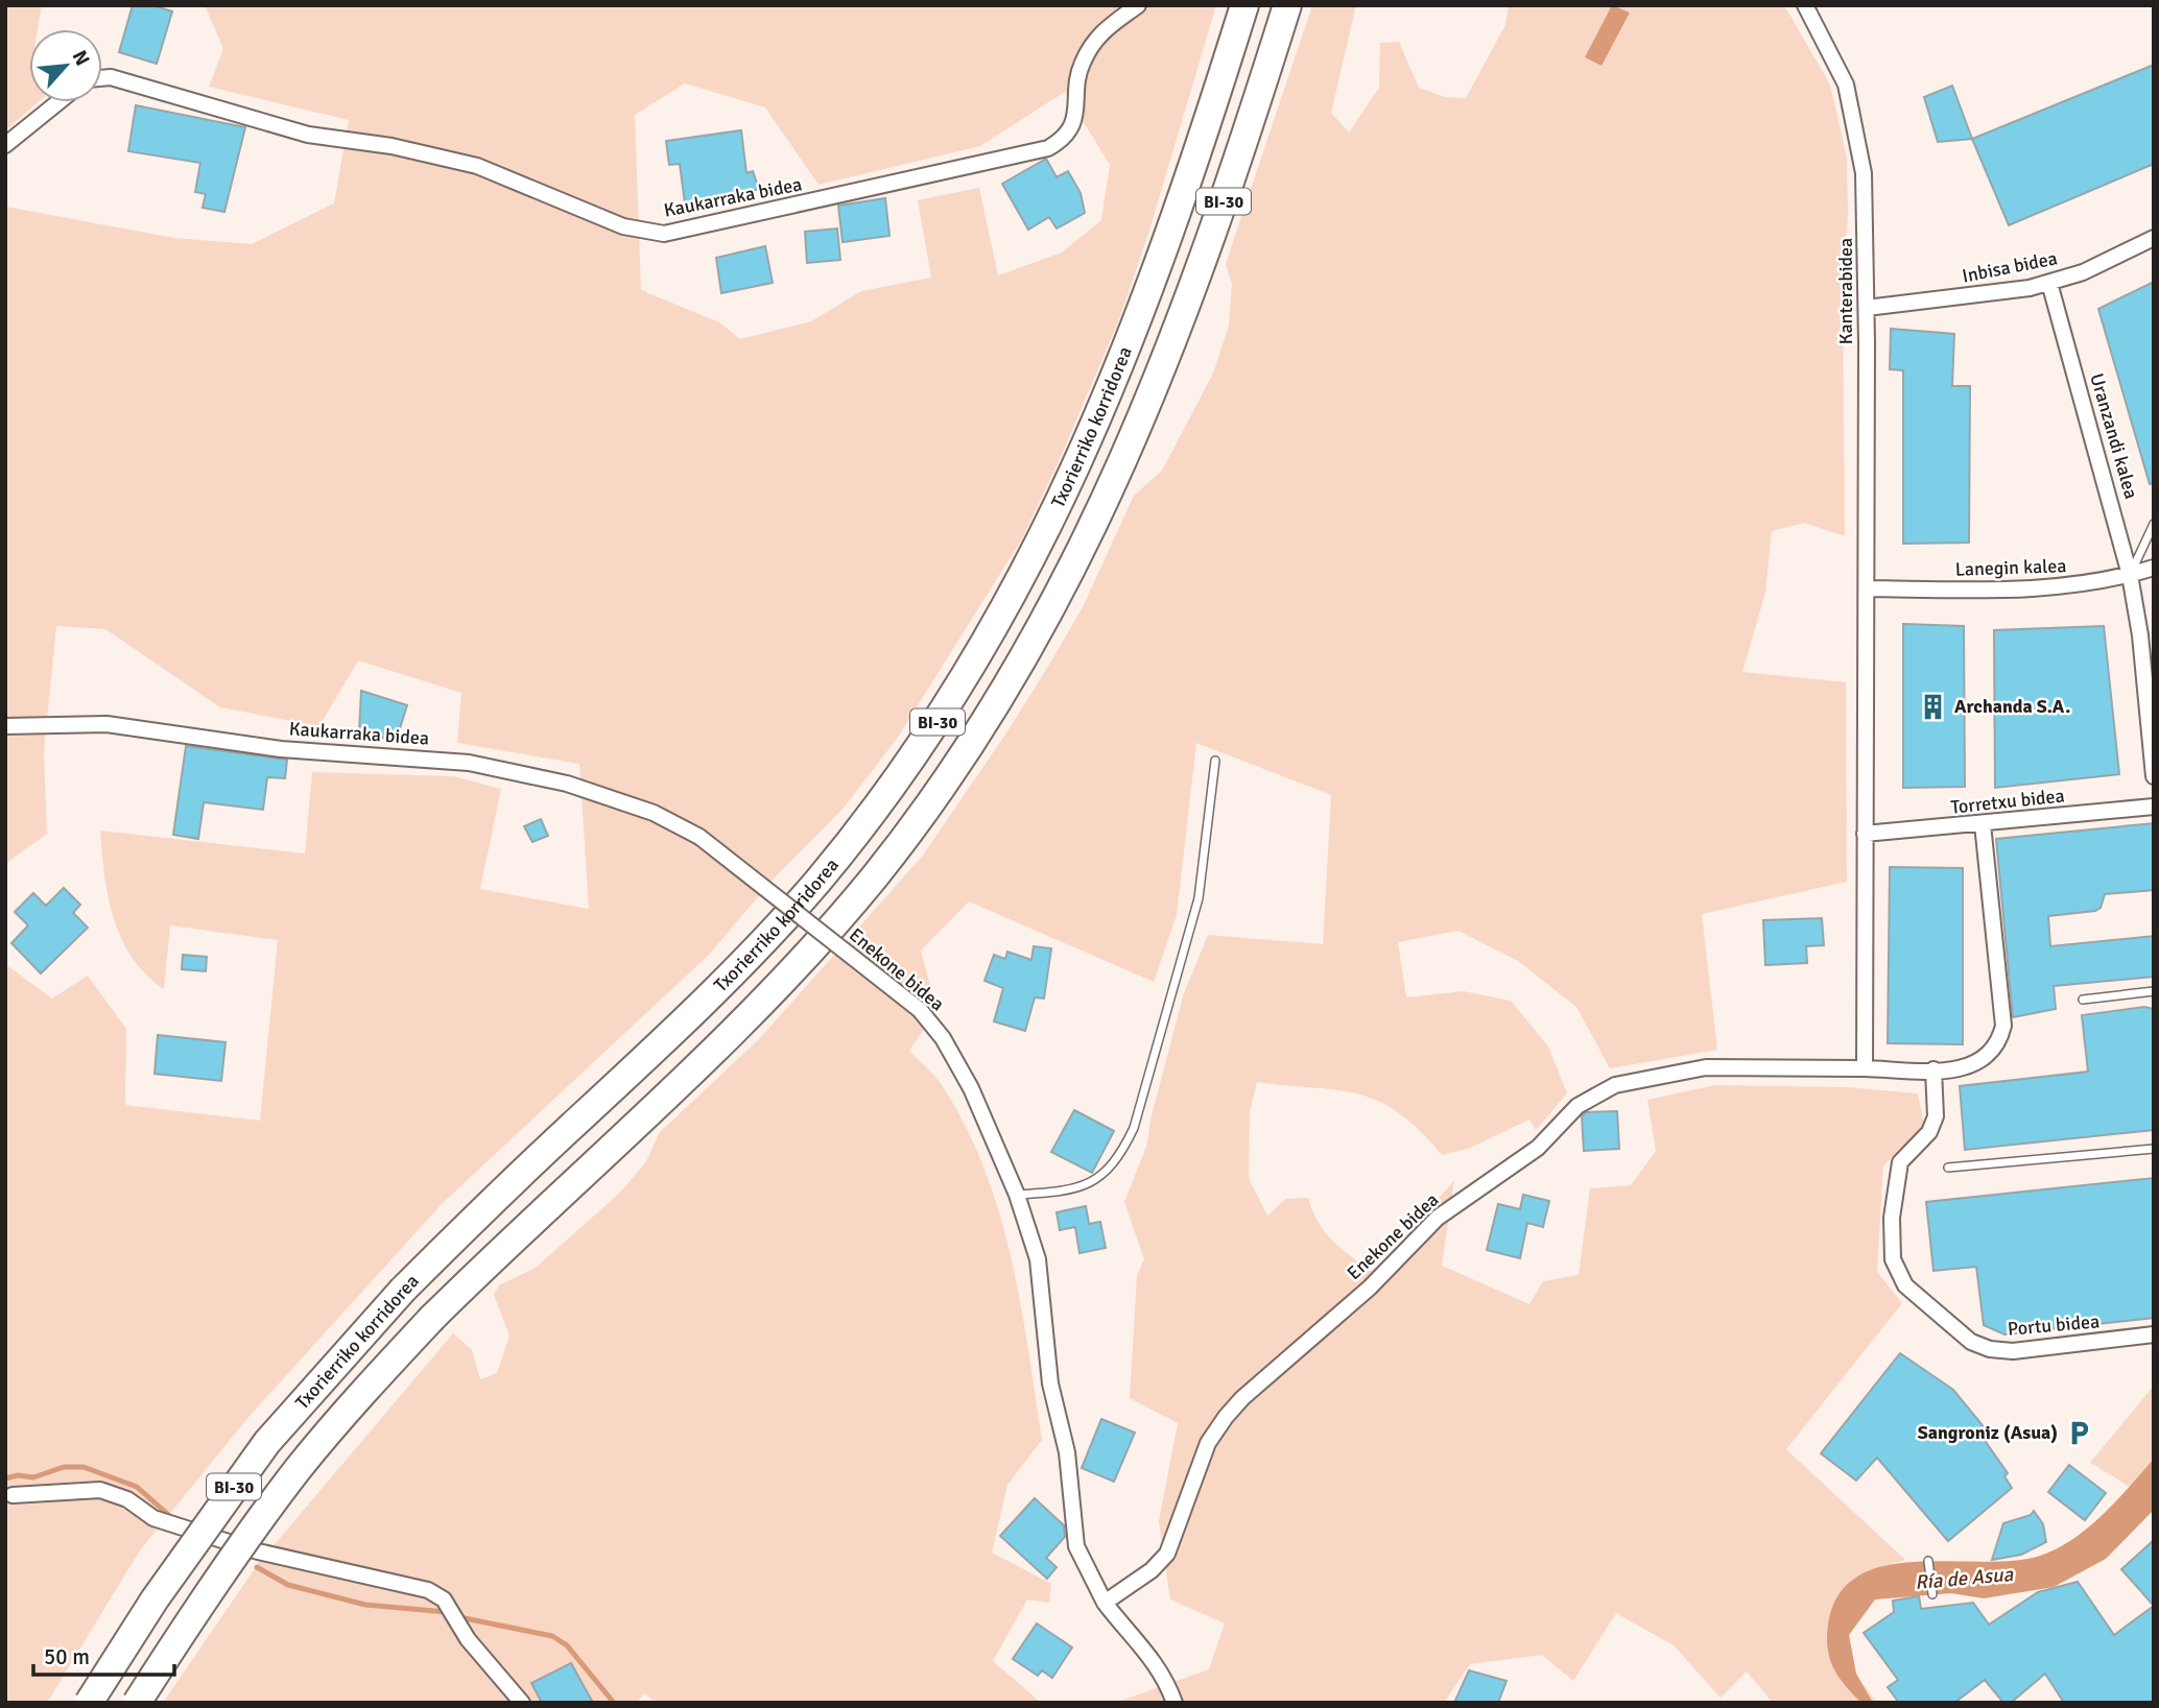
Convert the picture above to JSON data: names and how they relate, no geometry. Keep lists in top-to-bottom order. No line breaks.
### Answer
{"streets":{"highway":["BI-30","Txorierriko korridorea"],"street":["Kaukarraka bidea","Inbisa bidea","Kanterabidea","Uranzandi kalea","Lanegin kalea","Torretxu bidea","Enekone bidea","Portu bidea"]},"crossings":[["Kaukarraka bidea","Enekone bidea"],["Inbisa bidea","Kanterabidea"],["Inbisa bidea","Uranzandi kalea"],["Kanterabidea","Lanegin kalea"],["Kanterabidea","Torretxu bidea"],["Kanterabidea","Enekone bidea"],["Uranzandi kalea","Lanegin kalea"],["Torretxu bidea","Enekone bidea"],["Enekone bidea","Portu bidea"]],"water":["Ría de Asua"],"places":{"building":["Archanda S.A."],"parking":["Sangroniz (Asua)"]},"scale_bar":"50 m","north":"top right"}
